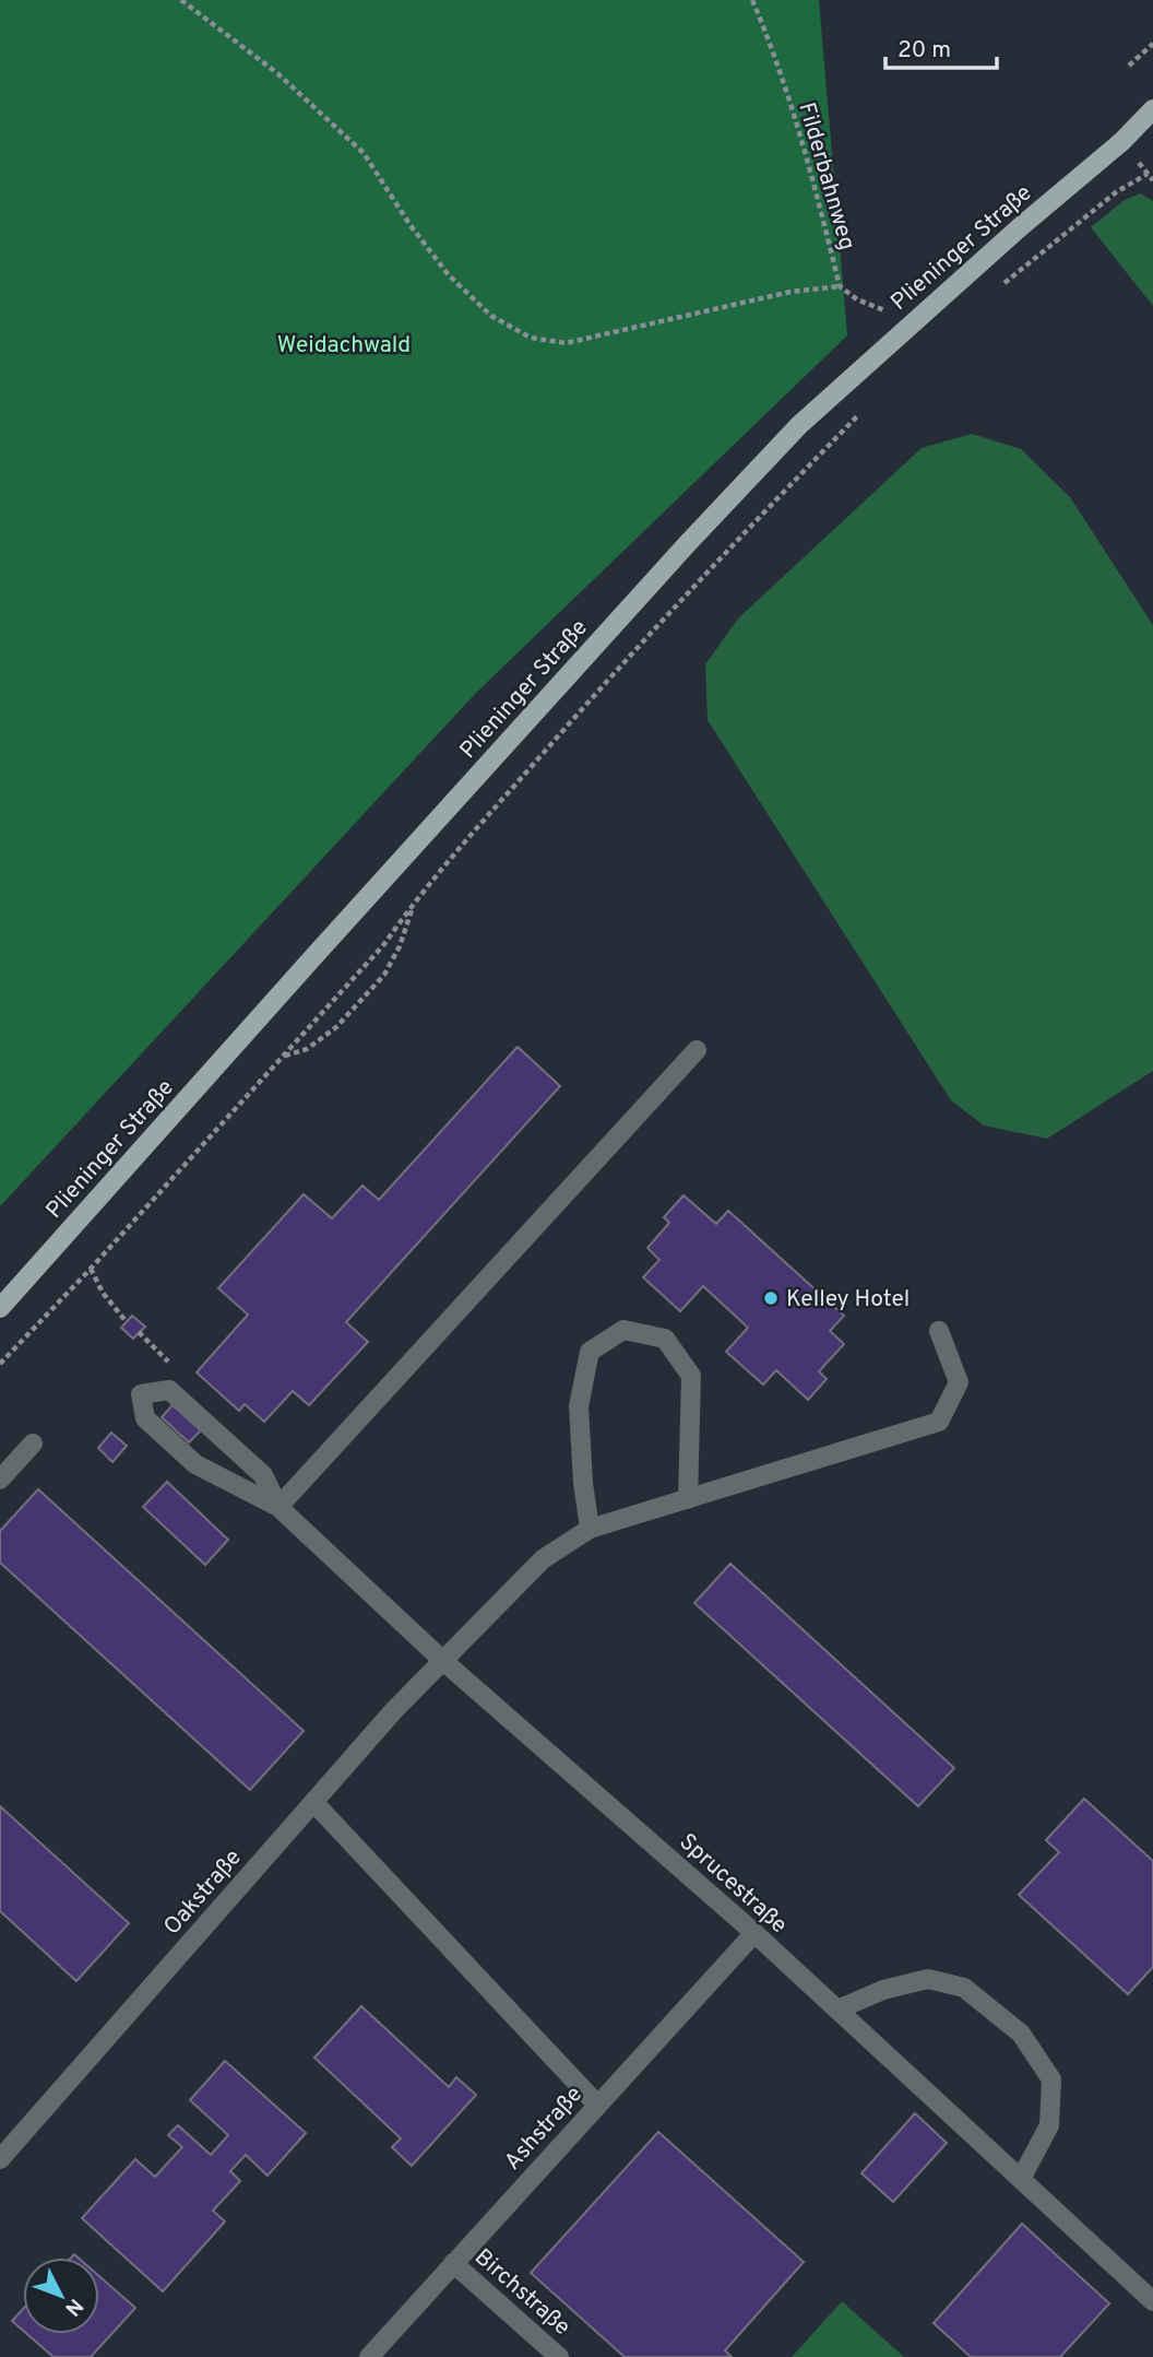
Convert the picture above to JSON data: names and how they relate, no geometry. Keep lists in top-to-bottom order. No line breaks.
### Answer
{"streets":{"main road":["Plieninger Straße"],"street":["Sprucestraße","Oakstraße","Ashstraße","Birchstraße"],"path":["Filderbahnweg"]},"crossings":[["Filderbahnweg","Plieninger Straße"],["Sprucestraße","Oakstraße"],["Sprucestraße","Ashstraße"],["Ashstraße","Birchstraße"]],"parks":["Weidachwald"],"places":["Kelley Hotel"],"scale_bar":"20 m","north":"bottom right"}
